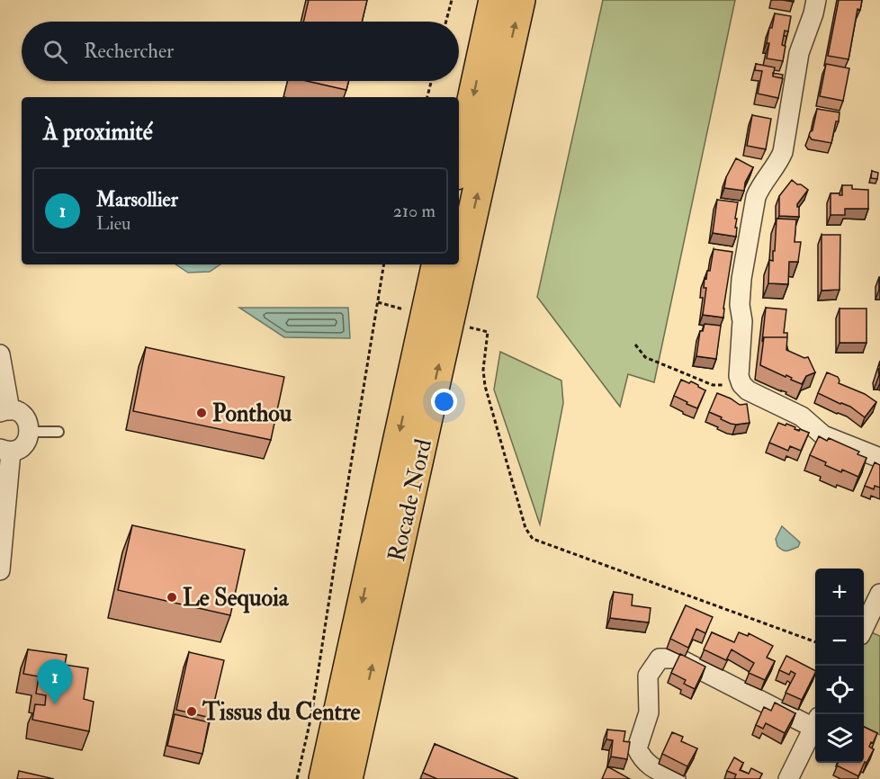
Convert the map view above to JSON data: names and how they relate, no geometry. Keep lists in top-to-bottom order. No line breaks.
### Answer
{"streets":{"main road":["Rocade Nord"]},"places":["Ponthou","Le Sequoia","Tissus du Centre"],"page":{"search":"Rechercher","heading":"À proximité","list":[{"mark":"1","name":"Marsollier","note":"Lieu","value":"210 m"}],"map_buttons":["+","−"],"pins":"1"}}
